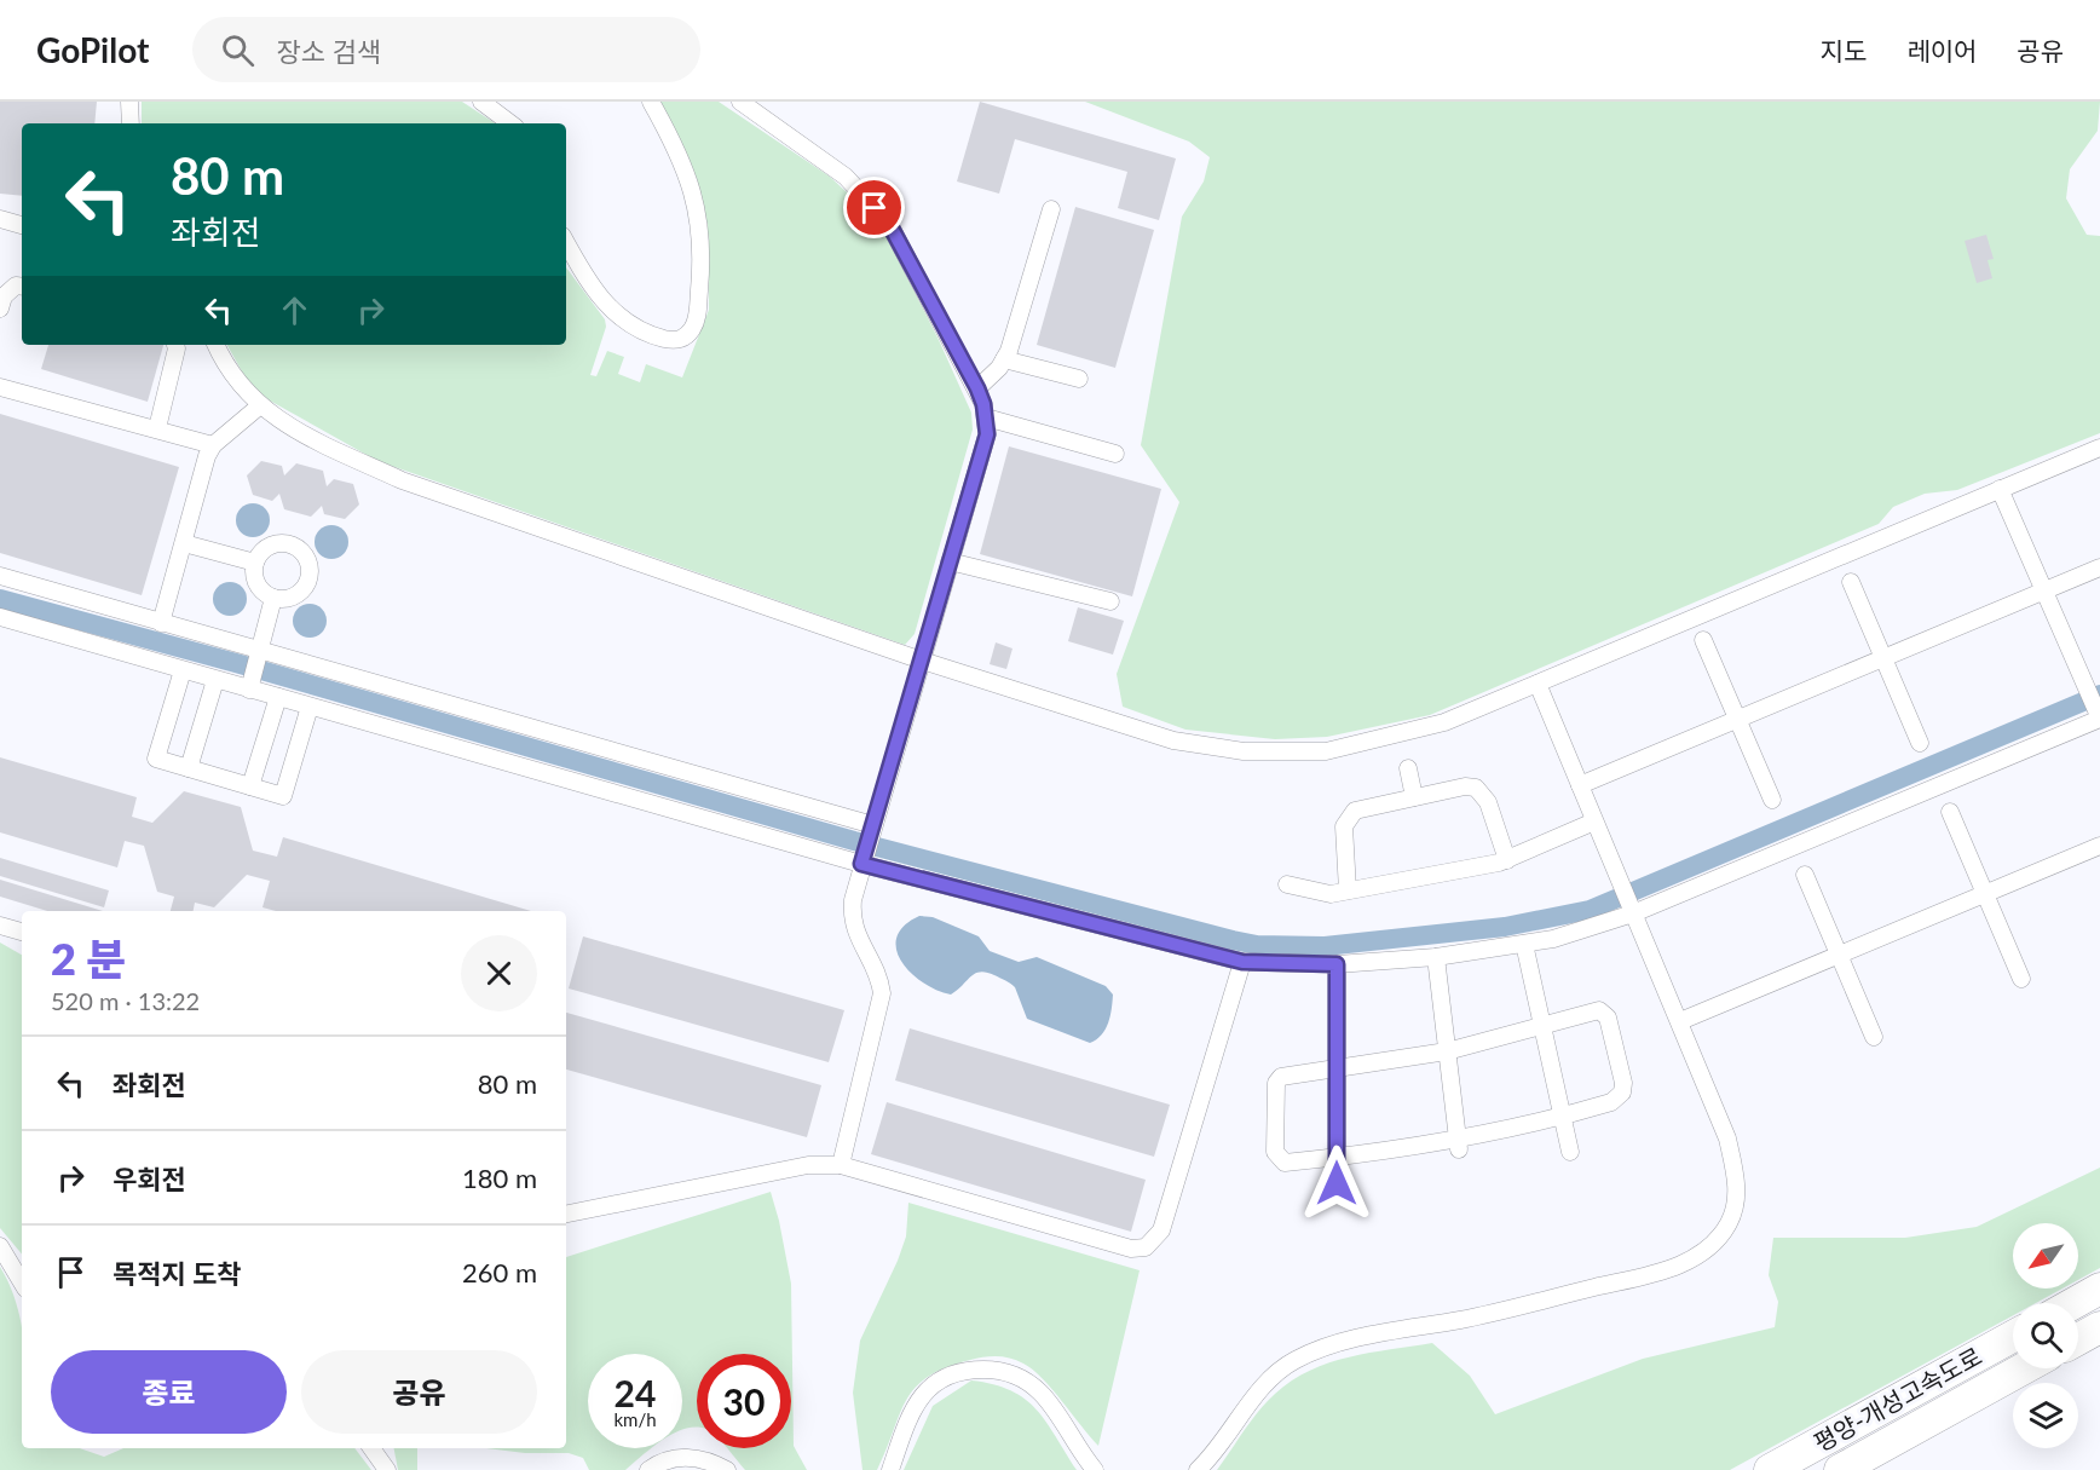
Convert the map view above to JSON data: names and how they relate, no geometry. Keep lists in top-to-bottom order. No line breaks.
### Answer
{"streets":{"highway":["평양-개성고속도로"]},"north":"bottom left","page":{"header":"GoPilot","search":"장소 검색","nav":["지도","레이어","공유"],"turn":["80 m","좌회전"],"heading":["2 분","520 m · 13:22"],"list":[{"name":"좌회전","value":"80 m"},{"name":"우회전","value":"180 m"},{"name":"목적지 도착","value":"260 m"}],"buttons":["종료","공유"],"speed":"24 km/h","limit":"30"}}
